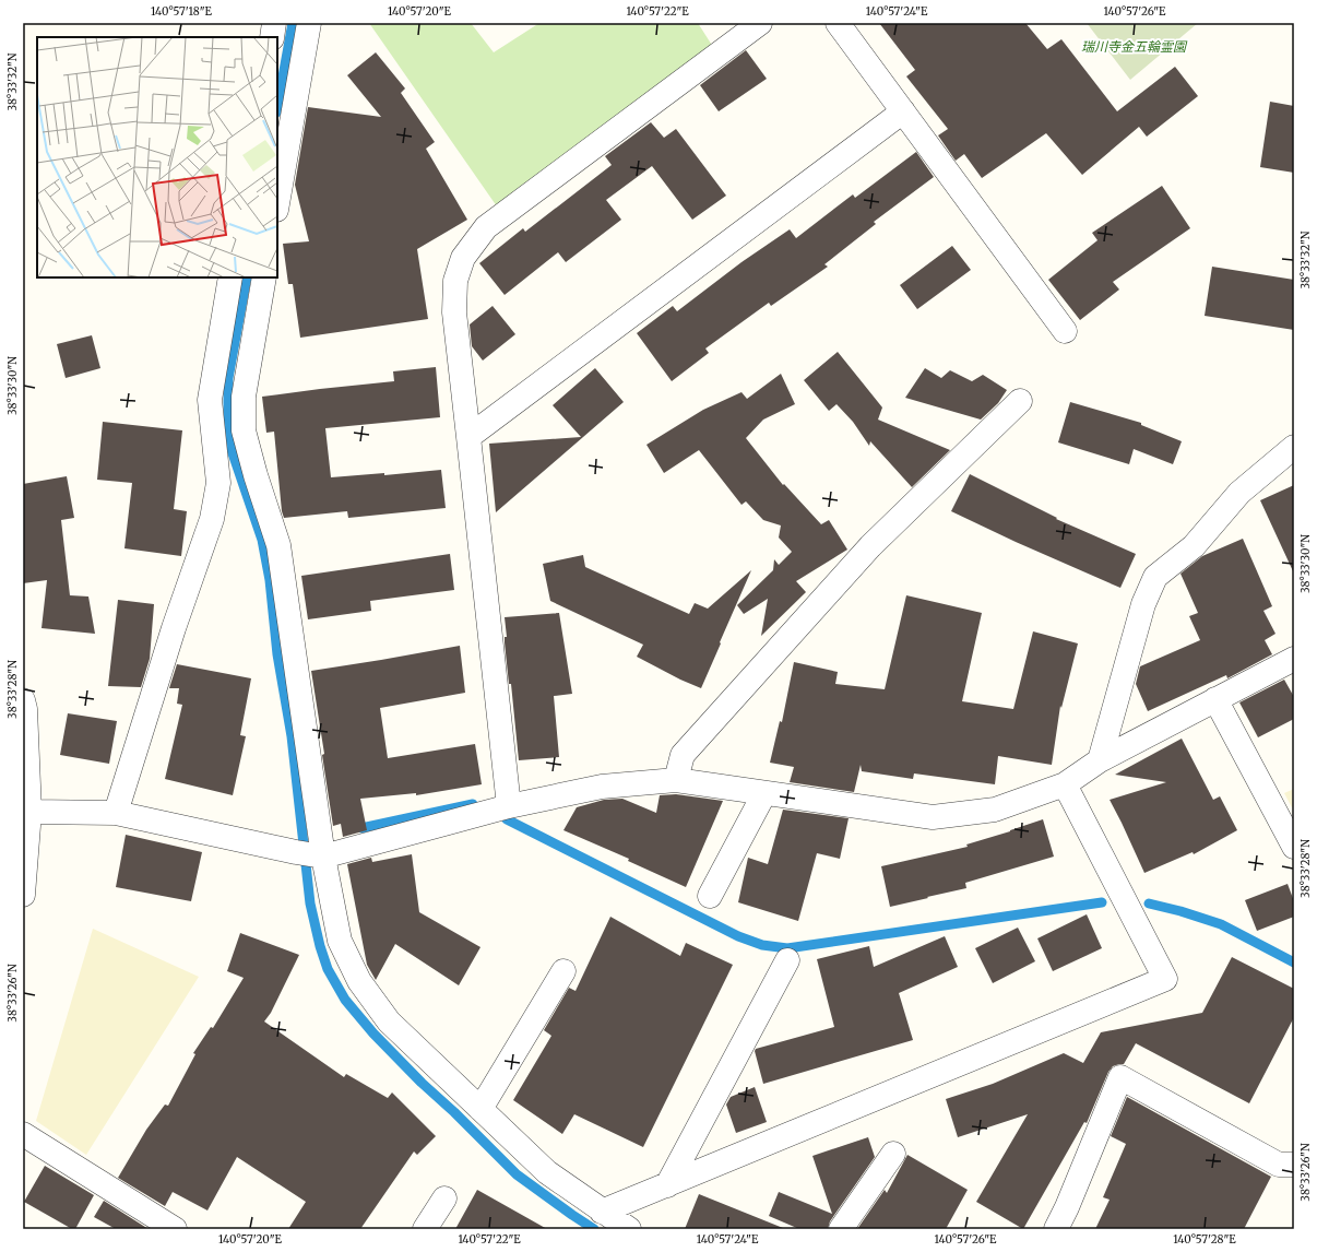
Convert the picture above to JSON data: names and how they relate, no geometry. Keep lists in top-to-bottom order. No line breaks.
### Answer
{"parks":["瑞川寺金五輪霊園"],"coordinates":["140°57'18\"E","140°57'20\"E","140°57'22\"E","140°57'24\"E","140°57'26\"E","38°33'32\"N","38°33'30\"N","38°33'28\"N","38°33'26\"N","140°57'28\"E"]}
